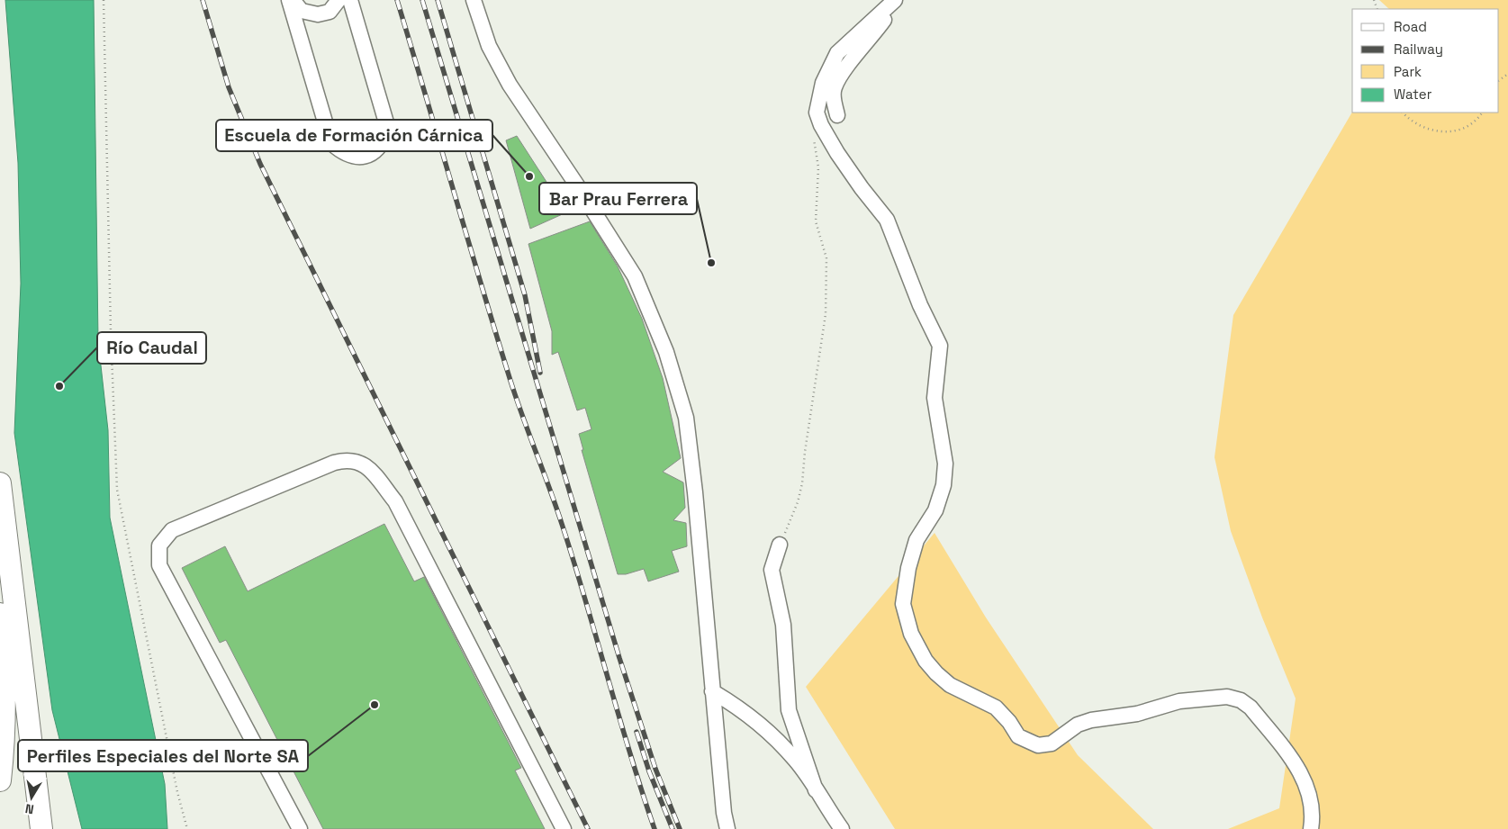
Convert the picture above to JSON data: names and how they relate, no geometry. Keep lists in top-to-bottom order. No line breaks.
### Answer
{"places":["Escuela de Formación Cárnica","Bar Prau Ferrera","Río Caudal","Perfiles Especiales del Norte SA"],"legend":["Road","Railway","Park","Water"],"north":"bottom"}
